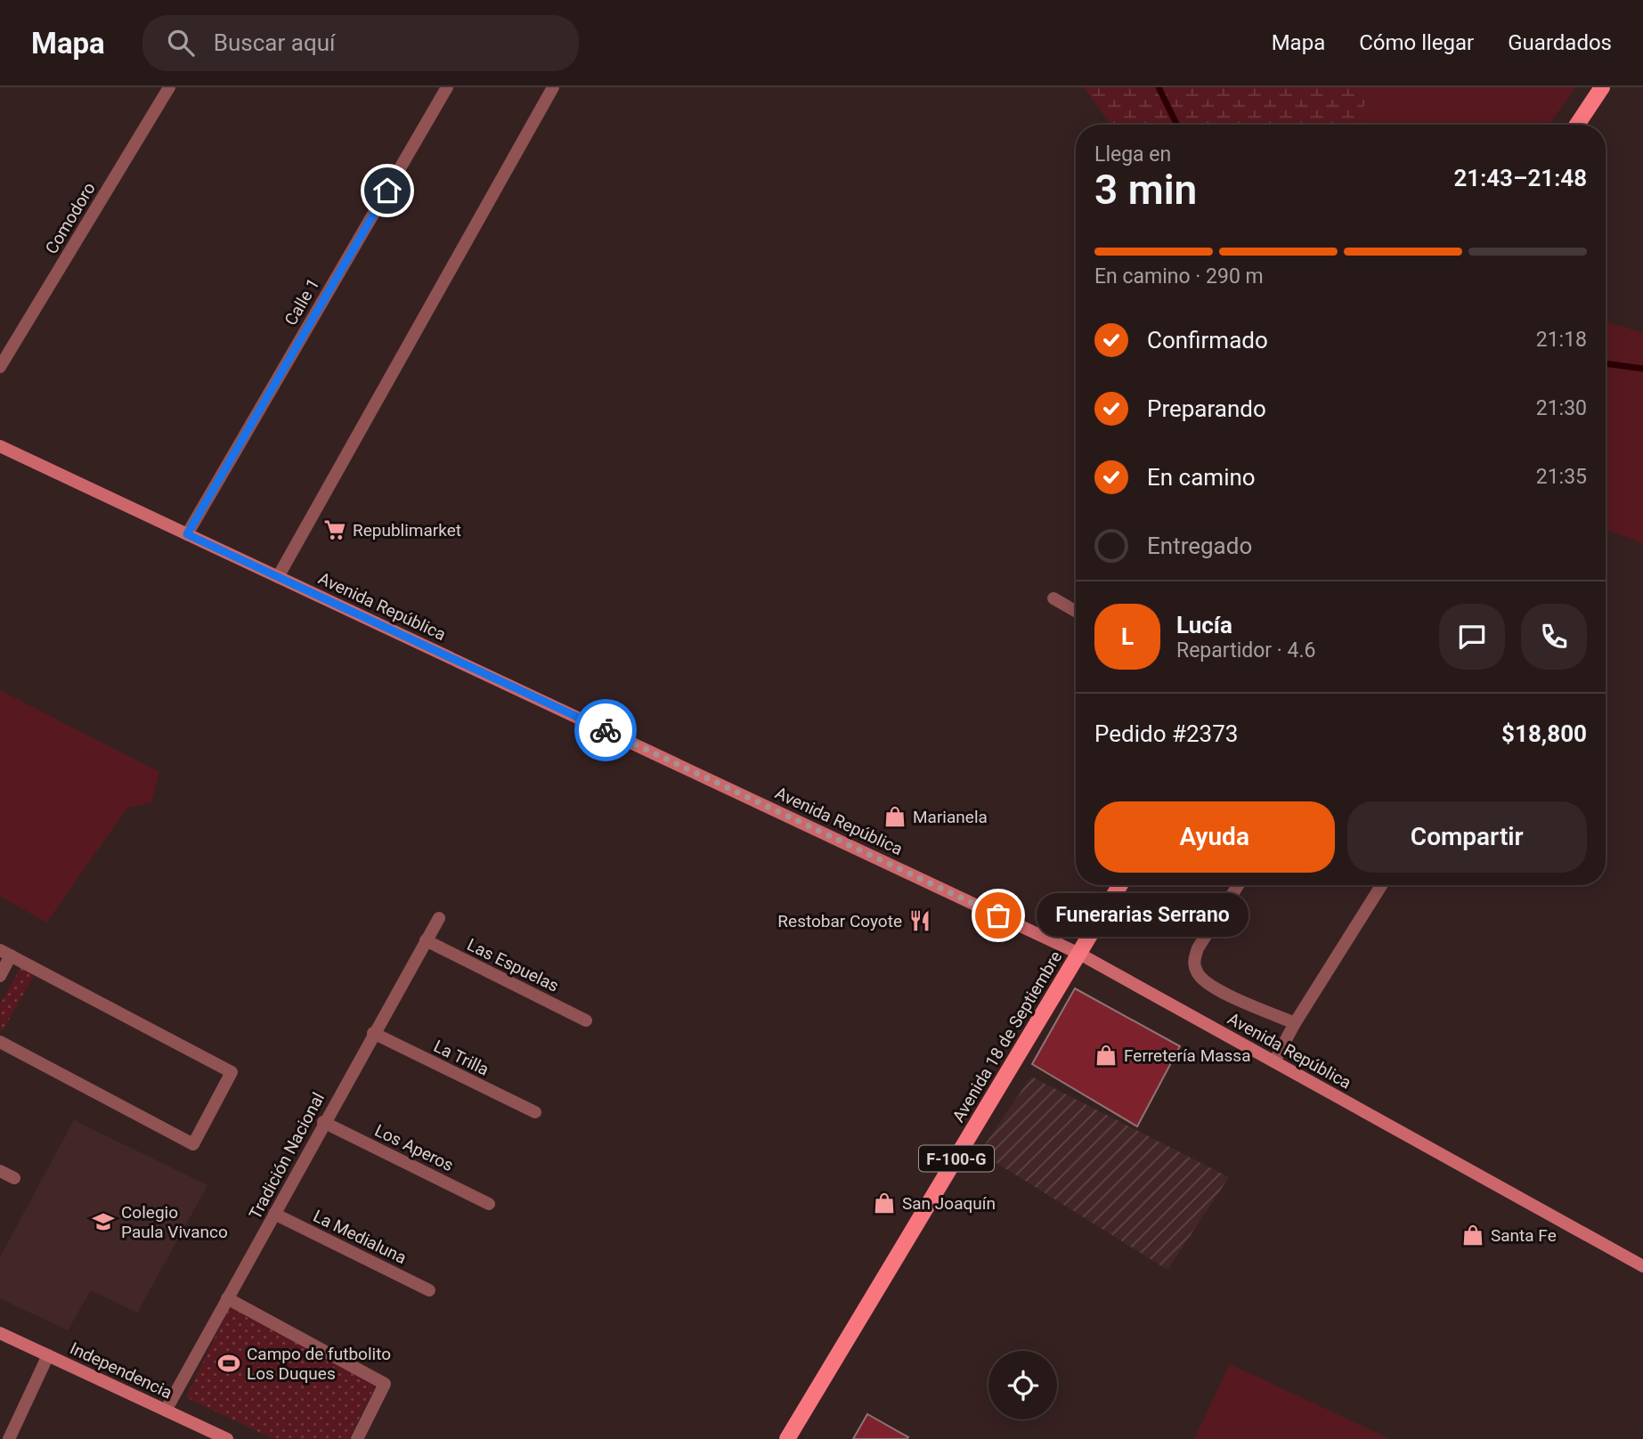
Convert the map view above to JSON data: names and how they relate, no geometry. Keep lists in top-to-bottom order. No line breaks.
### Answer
{"streets":{"main road":["Avenida República","Avenida 18 de Septiembre","F-100-G","Independencia"],"street":["Comodoro","Calle 1","Las Espuelas","La Trilla","Los Aperos","Tradición Nacional","La Medialuna"]},"crossings":[["Calle 1","Avenida República"],["Avenida República","Avenida 18 de Septiembre"],["Las Espuelas","Tradición Nacional"],["La Trilla","Tradición Nacional"],["Los Aperos","Tradición Nacional"],["Tradición Nacional","La Medialuna"],["Tradición Nacional","Independencia"]],"places":{"supermarket":["Republimarket"],"shop":["Marianela","Ferretería Massa","San Joaquín","Santa Fe"],"other":["Funerarias Serrano"],"restaurant":["Restobar Coyote"],"school or university":["Colegio Paula Vivanco"],"sports":["Campo de futbolito Los Duques"]},"page":{"header":"Mapa","search":"Buscar aquí","nav":["Mapa","Cómo llegar","Guardados"],"heading":["3 min","Llega en","21:43–21:48"],"panel":["Lucía","Repartidor · 4.6","Pedido #2373","$18,800"],"bar":"En camino · 290 m","list":[["Confirmado","21:18"],["Preparando","21:30"],["En camino","21:35"],"Entregado"],"round":"L","buttons":["Ayuda","Compartir"],"bubble":"Funerarias Serrano"}}
